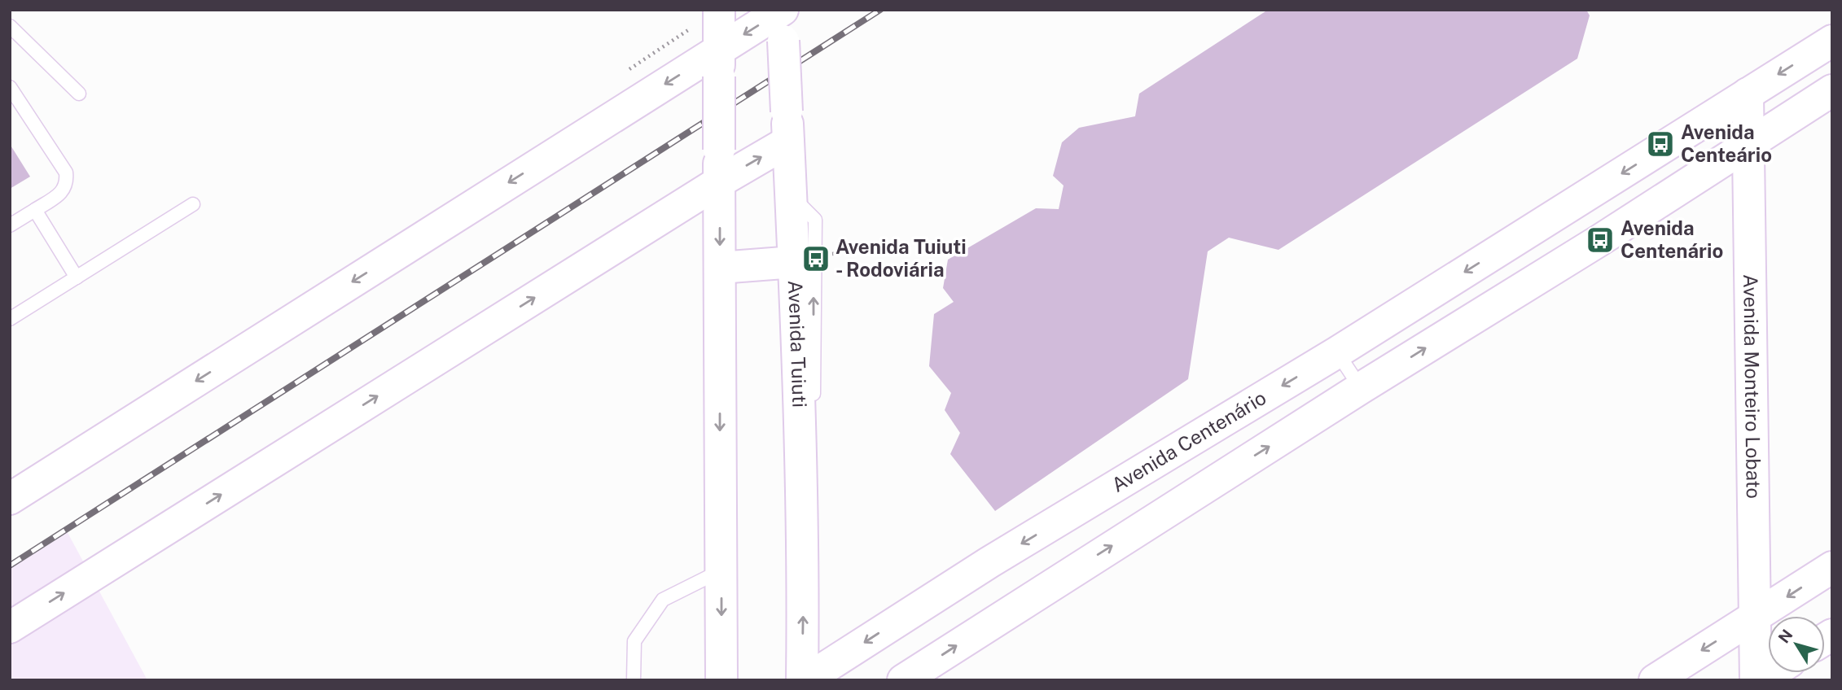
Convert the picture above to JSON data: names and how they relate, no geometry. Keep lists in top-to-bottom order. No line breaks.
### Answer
{"streets":{"main road":["Avenida Tuiuti","Avenida Monteiro Lobato","Avenida Centenário"]},"crossings":[["Avenida Tuiuti","Avenida Centenário"],["Avenida Monteiro Lobato","Avenida Centenário"]],"places":{"bus stop":["Avenida Centeário","Avenida Centenário","Avenida Tuiuti - Rodoviária"]},"north":"top left"}
